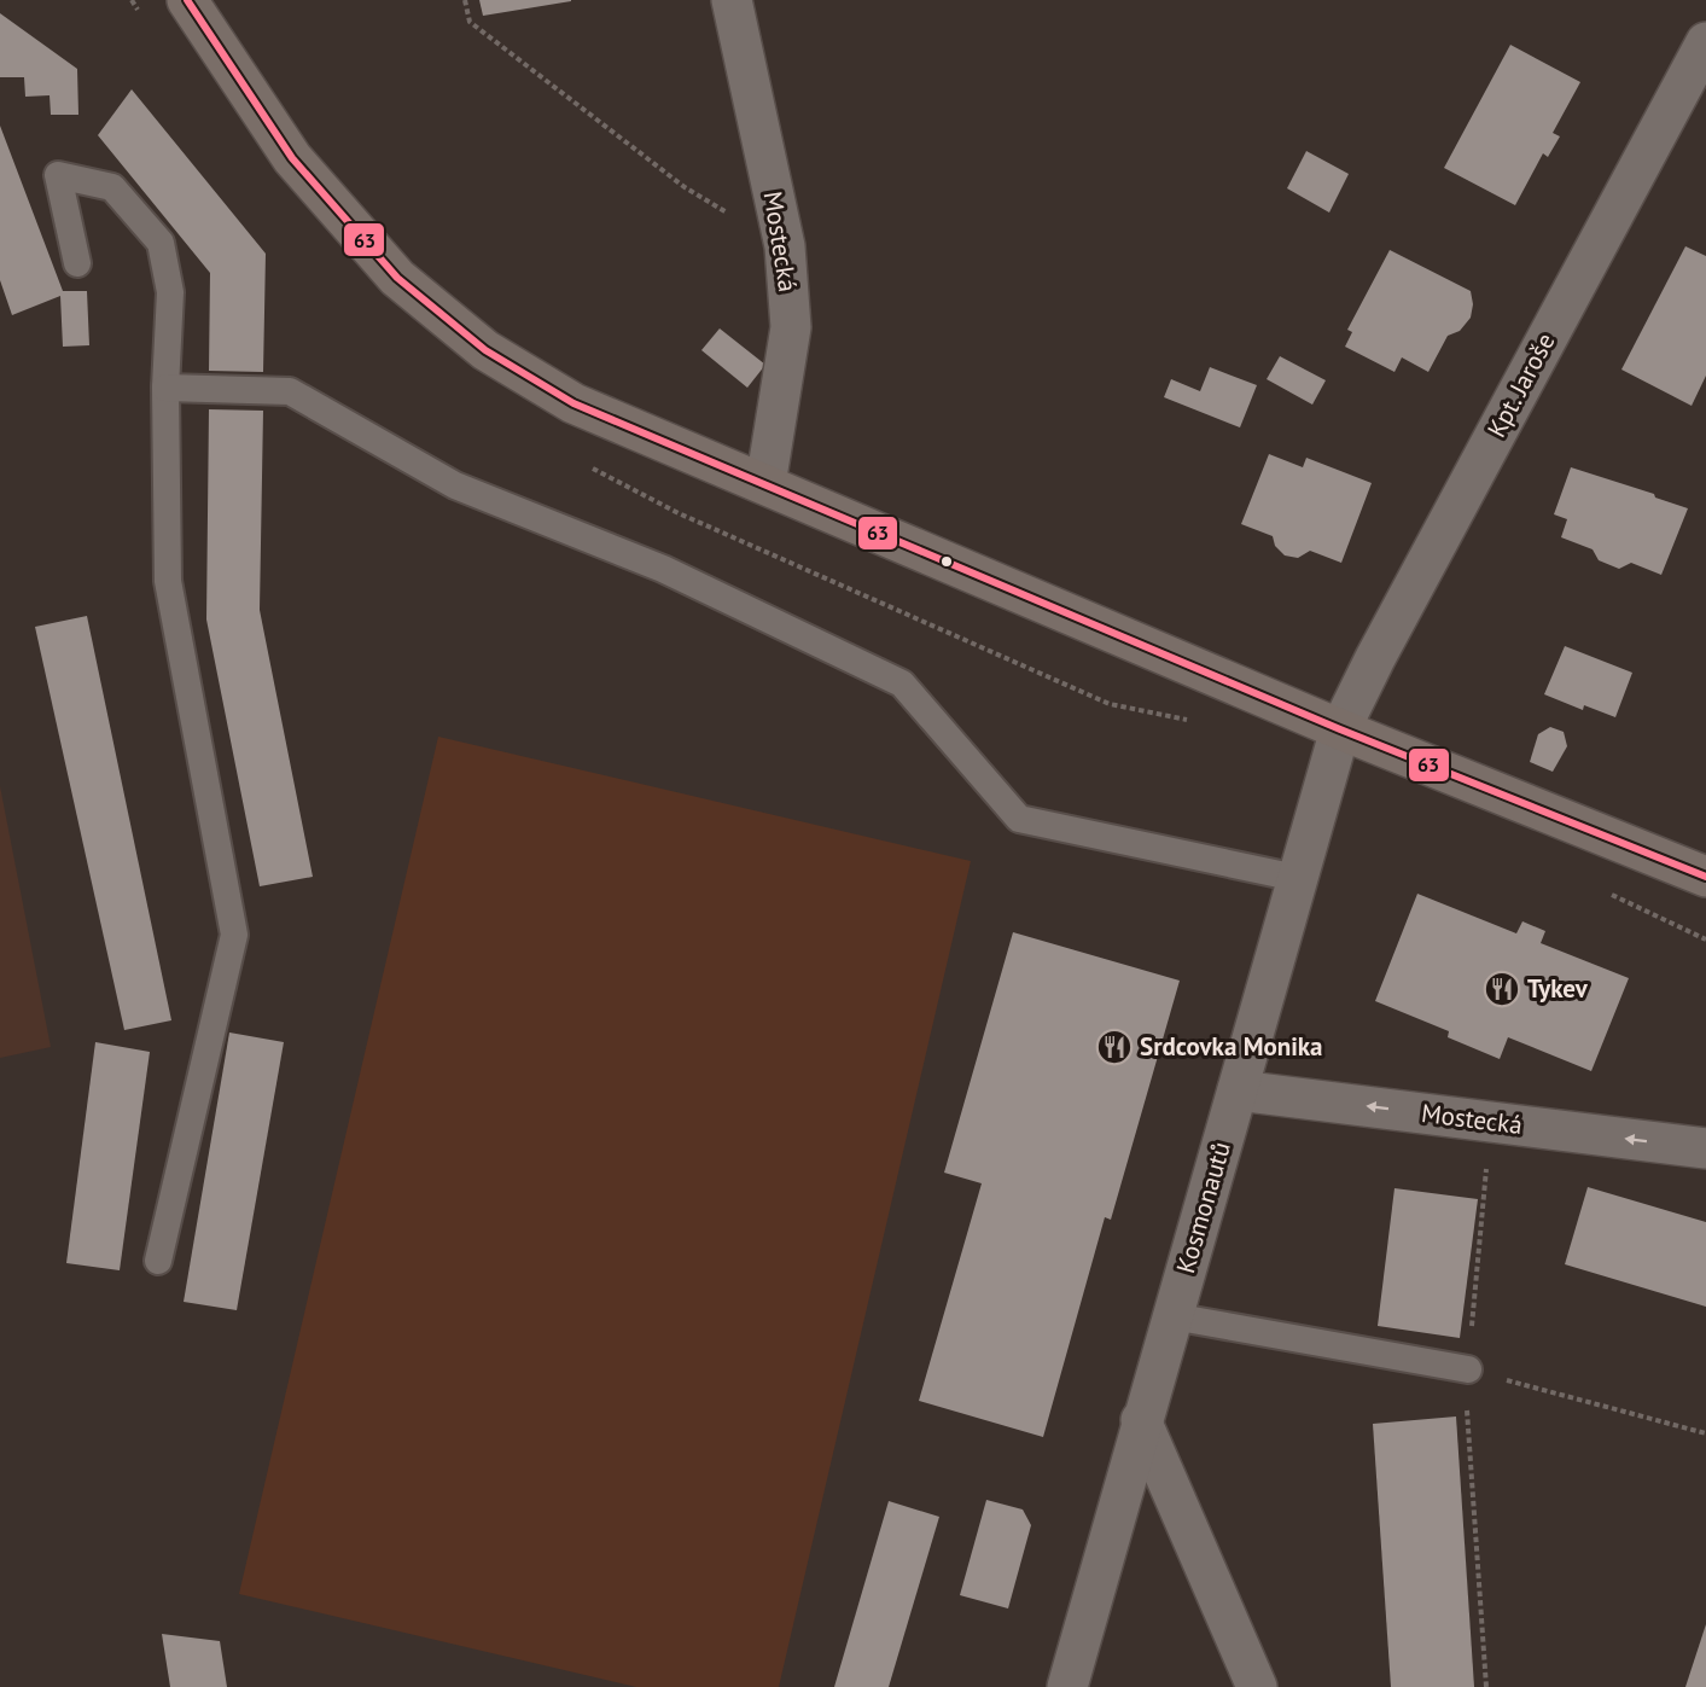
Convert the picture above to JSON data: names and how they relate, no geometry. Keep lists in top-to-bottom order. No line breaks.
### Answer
{"streets":{"street":["Mostecká","Kpt. Jaroše","Kosmonautů"]},"crossings":[["Mostecká","Kosmonautů"],["Kpt. Jaroše","Kosmonautů"]],"places":{"restaurant":["Tykev","Srdcovka Monika"]},"lines":["transit line 63"]}
